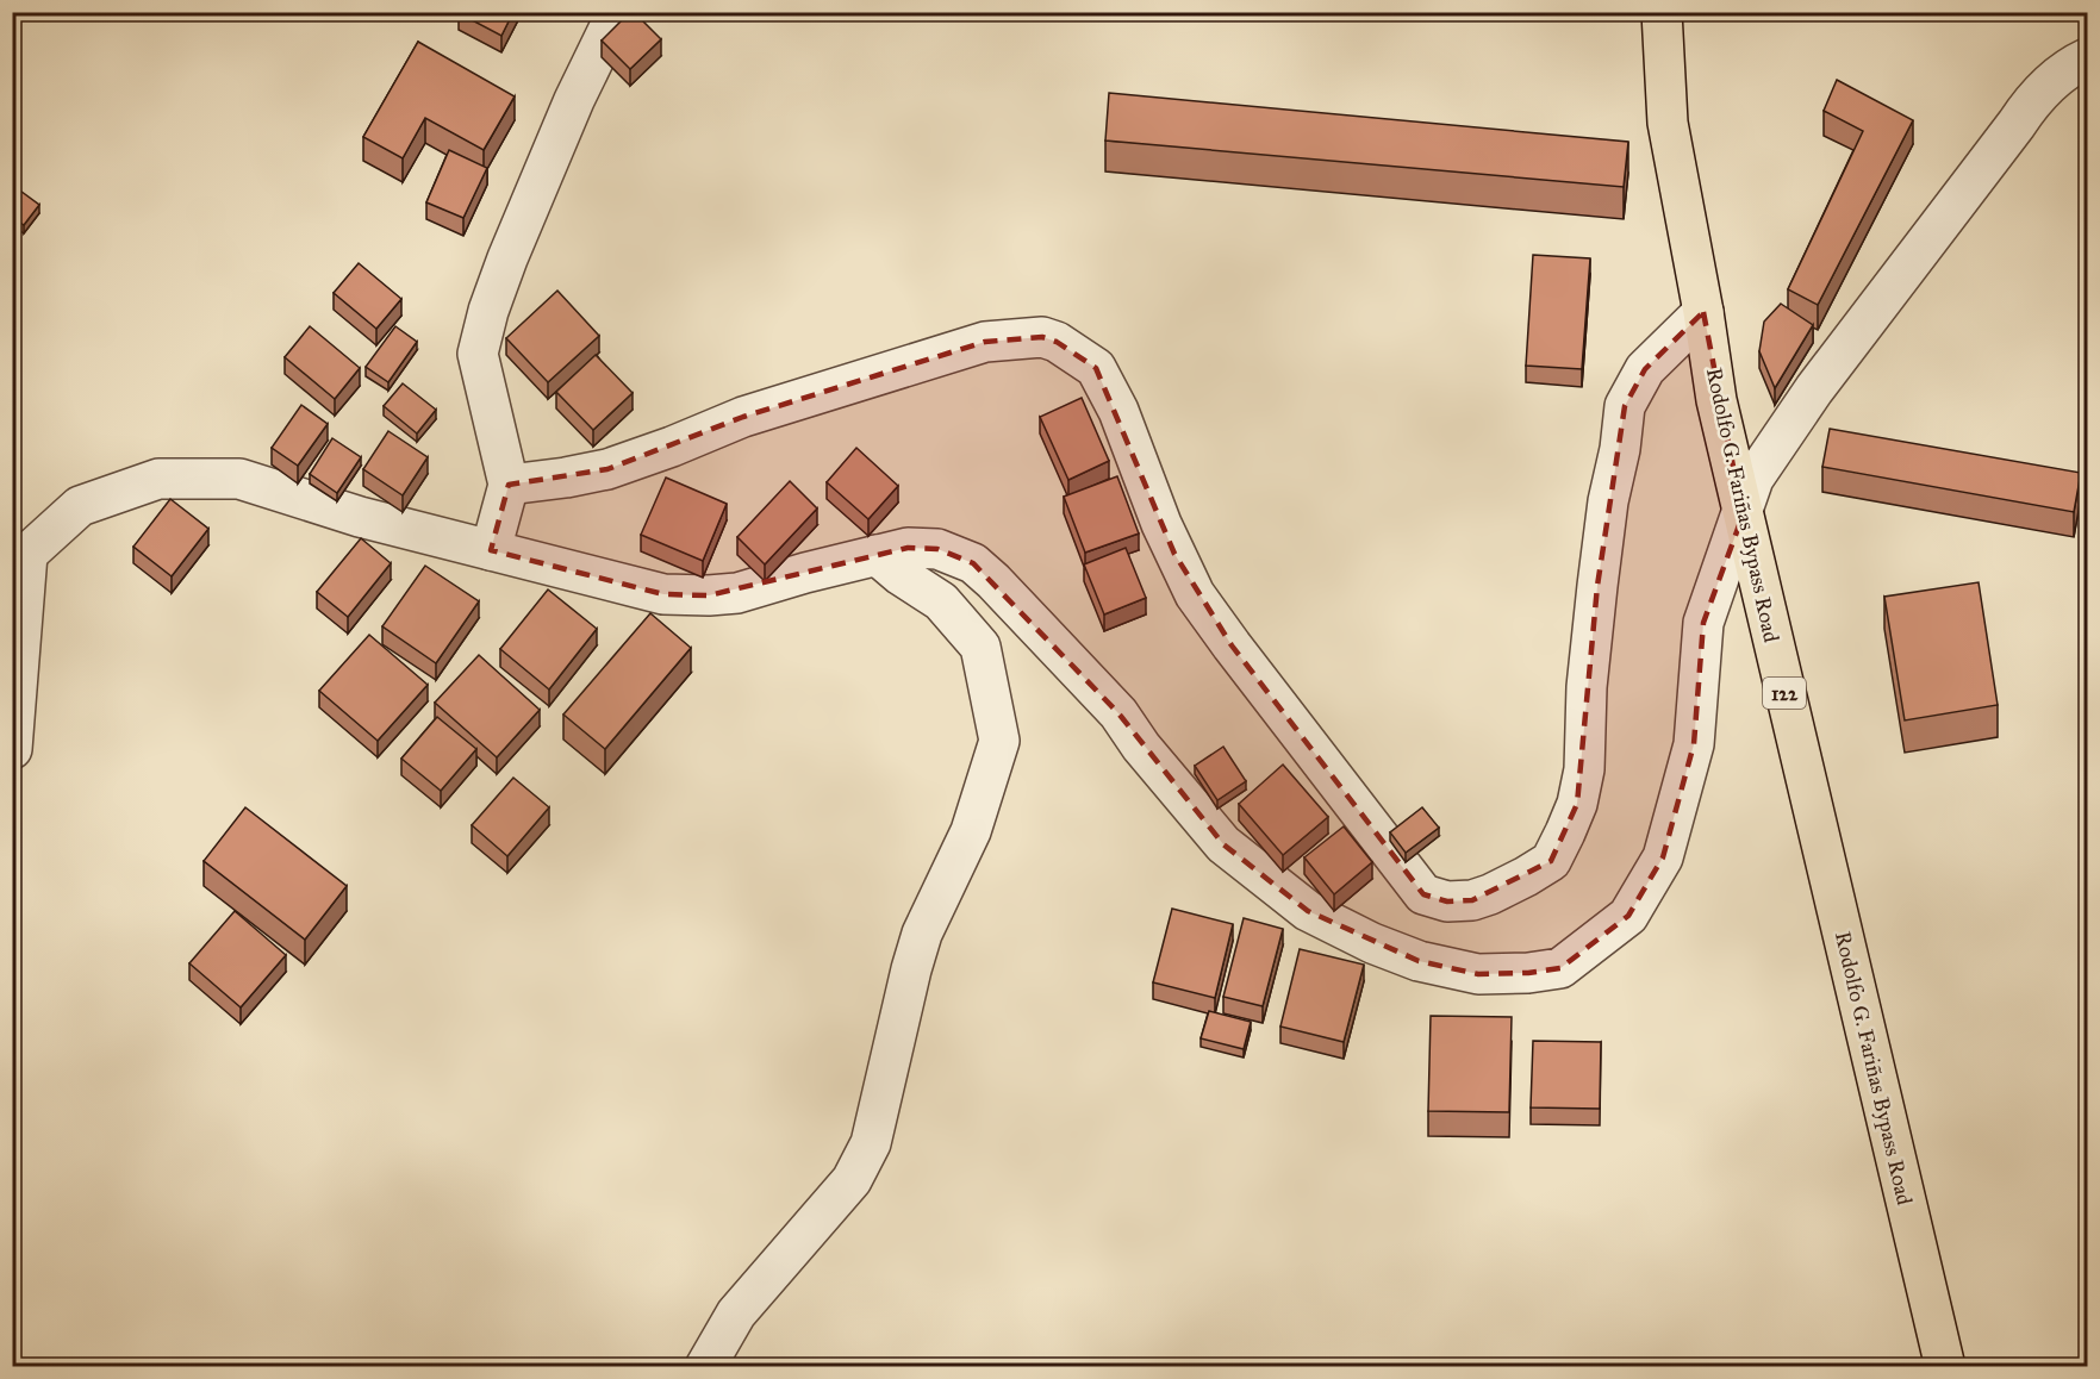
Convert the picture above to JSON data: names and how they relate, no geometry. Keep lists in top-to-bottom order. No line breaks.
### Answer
{"streets":{"main road":["Rodolfo G. Fariñas Bypass Road","122"]}}
